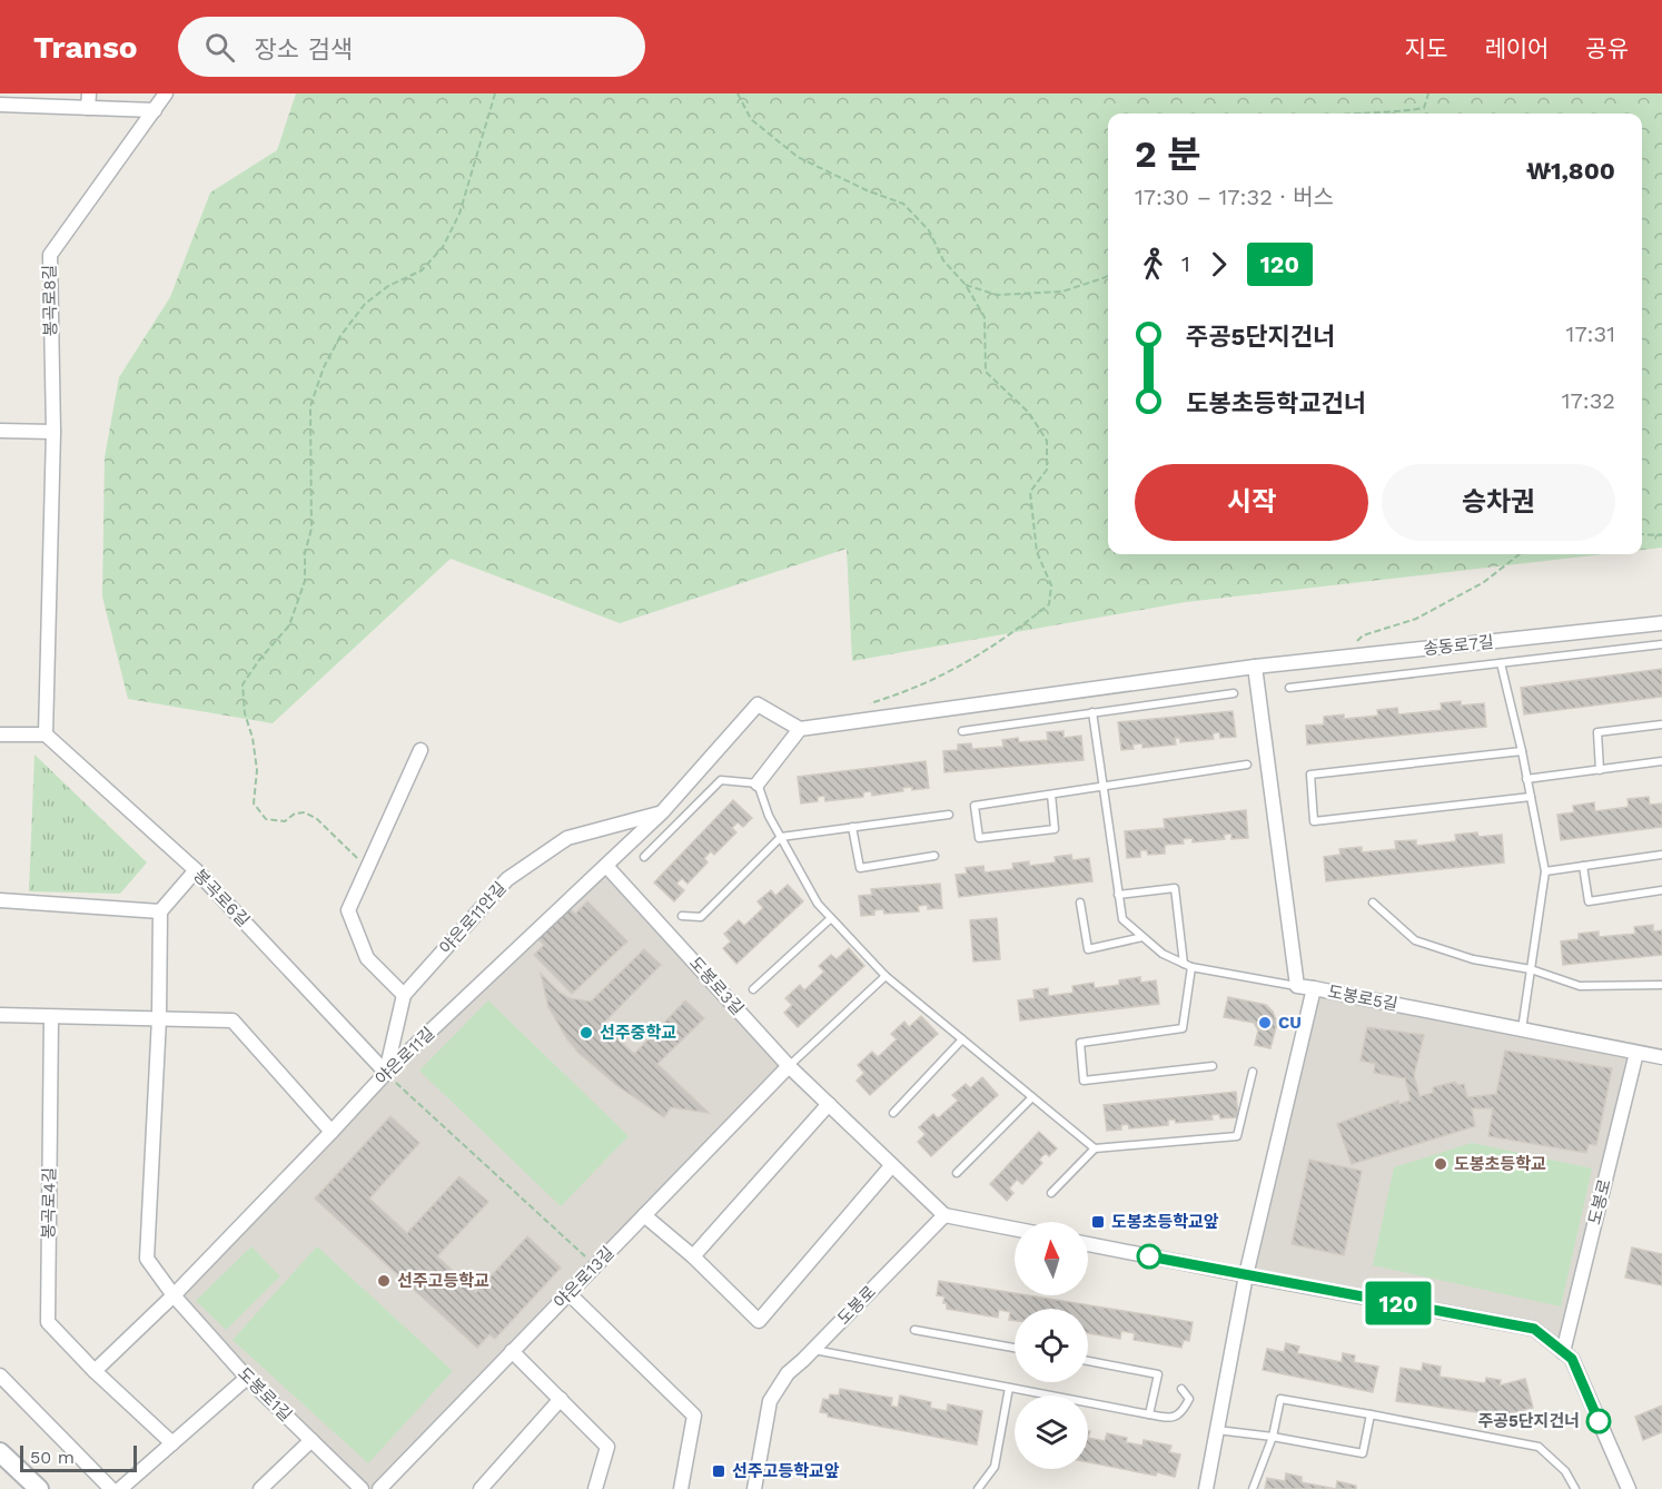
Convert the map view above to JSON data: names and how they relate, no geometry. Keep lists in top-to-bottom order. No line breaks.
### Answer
{"streets":{"street":["봉곡로8길","송동로7길","봉곡로6길","야은로11안길","도봉로3길","도봉로5길","야은로11길","도봉로","봉곡로4길","야은로13길","도봉로1길"]},"crossings":[["송동로7길","야은로11길"],["봉곡로6길","야은로11안길"],["봉곡로6길","야은로11길"],["야은로11안길","야은로11길"],["도봉로3길","야은로11길"],["도봉로3길","도봉로"],["도봉로3길","야은로13길"],["도봉로5길","도봉로"],["야은로11길","봉곡로4길"],["야은로11길","도봉로1길"]],"places":{"other":["CU","선주중학교","도봉초등학교","선주고등학교","주공5단지건너"],"transit":["도봉초등학교앞","선주고등학교앞"]},"lines":["bus line 120"],"scale_bar":"50 m","north":"top","page":{"header":"Transo","search":"장소 검색","nav":["지도","레이어","공유"],"on_map":"120","heading":["2 분","17:30 – 17:32 · 버스","₩1,800"],"legs":["1","120"],"list":[{"name":"주공5단지건너","value":"17:31"},{"name":"도봉초등학교건너","value":"17:32"}],"buttons":["시작","승차권"],"scale":"50 m"}}
